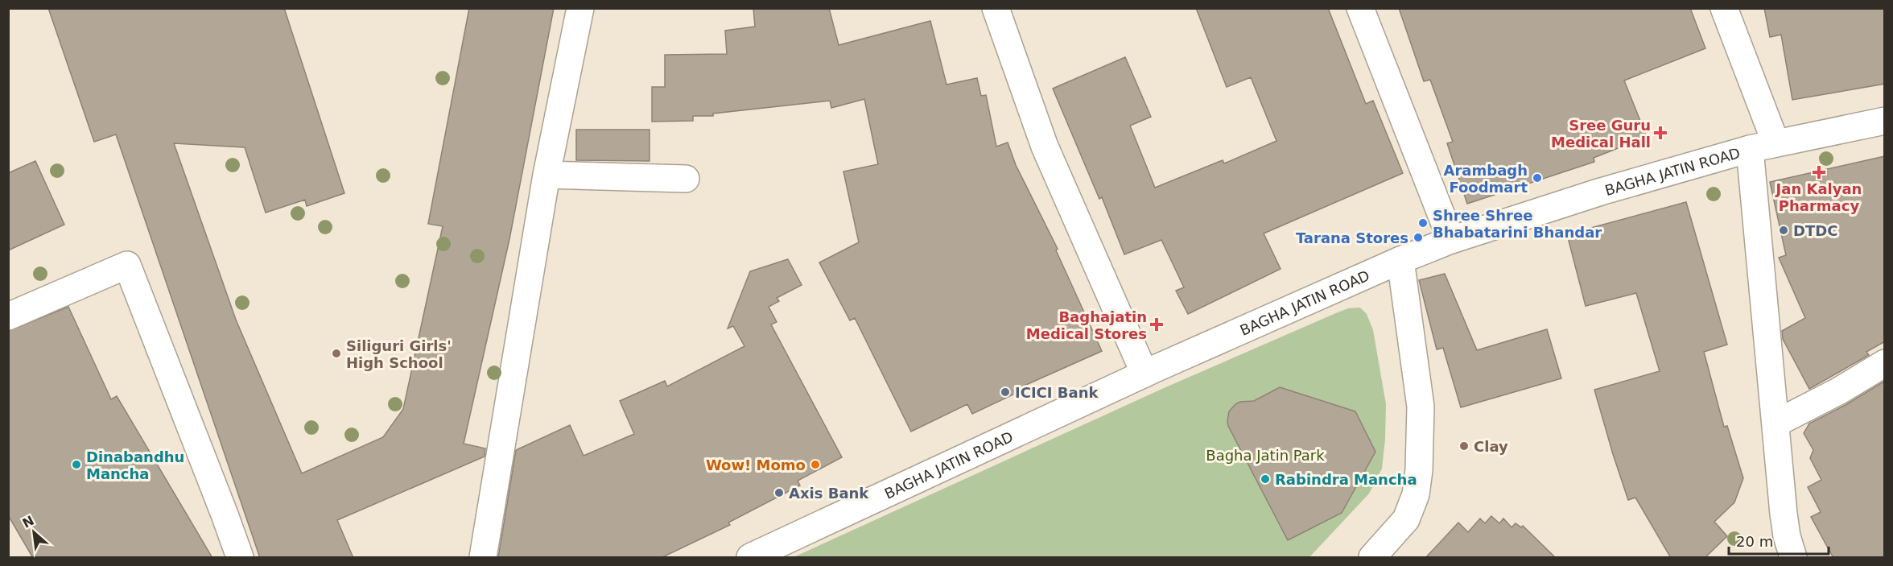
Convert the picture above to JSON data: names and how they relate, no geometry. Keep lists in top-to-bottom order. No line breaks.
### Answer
{"streets":{"street":["BAGHA JATIN ROAD"]},"parks":["Bagha Jatin Park"],"places":{"health":["Sree Guru Medical Hall","Jan Kalyan Pharmacy","Baghajatin Medical Stores"],"other":["Arambagh Foodmart","Shree Shree Bhabatarini Bhandar","DTDC","Tarana Stores","Siliguri Girls' High School","ICICI Bank","Clay","Dinabandhu Mancha","Wow! Momo","Rabindra Mancha","Axis Bank"]},"scale_bar":"20 m","north":"top left"}
